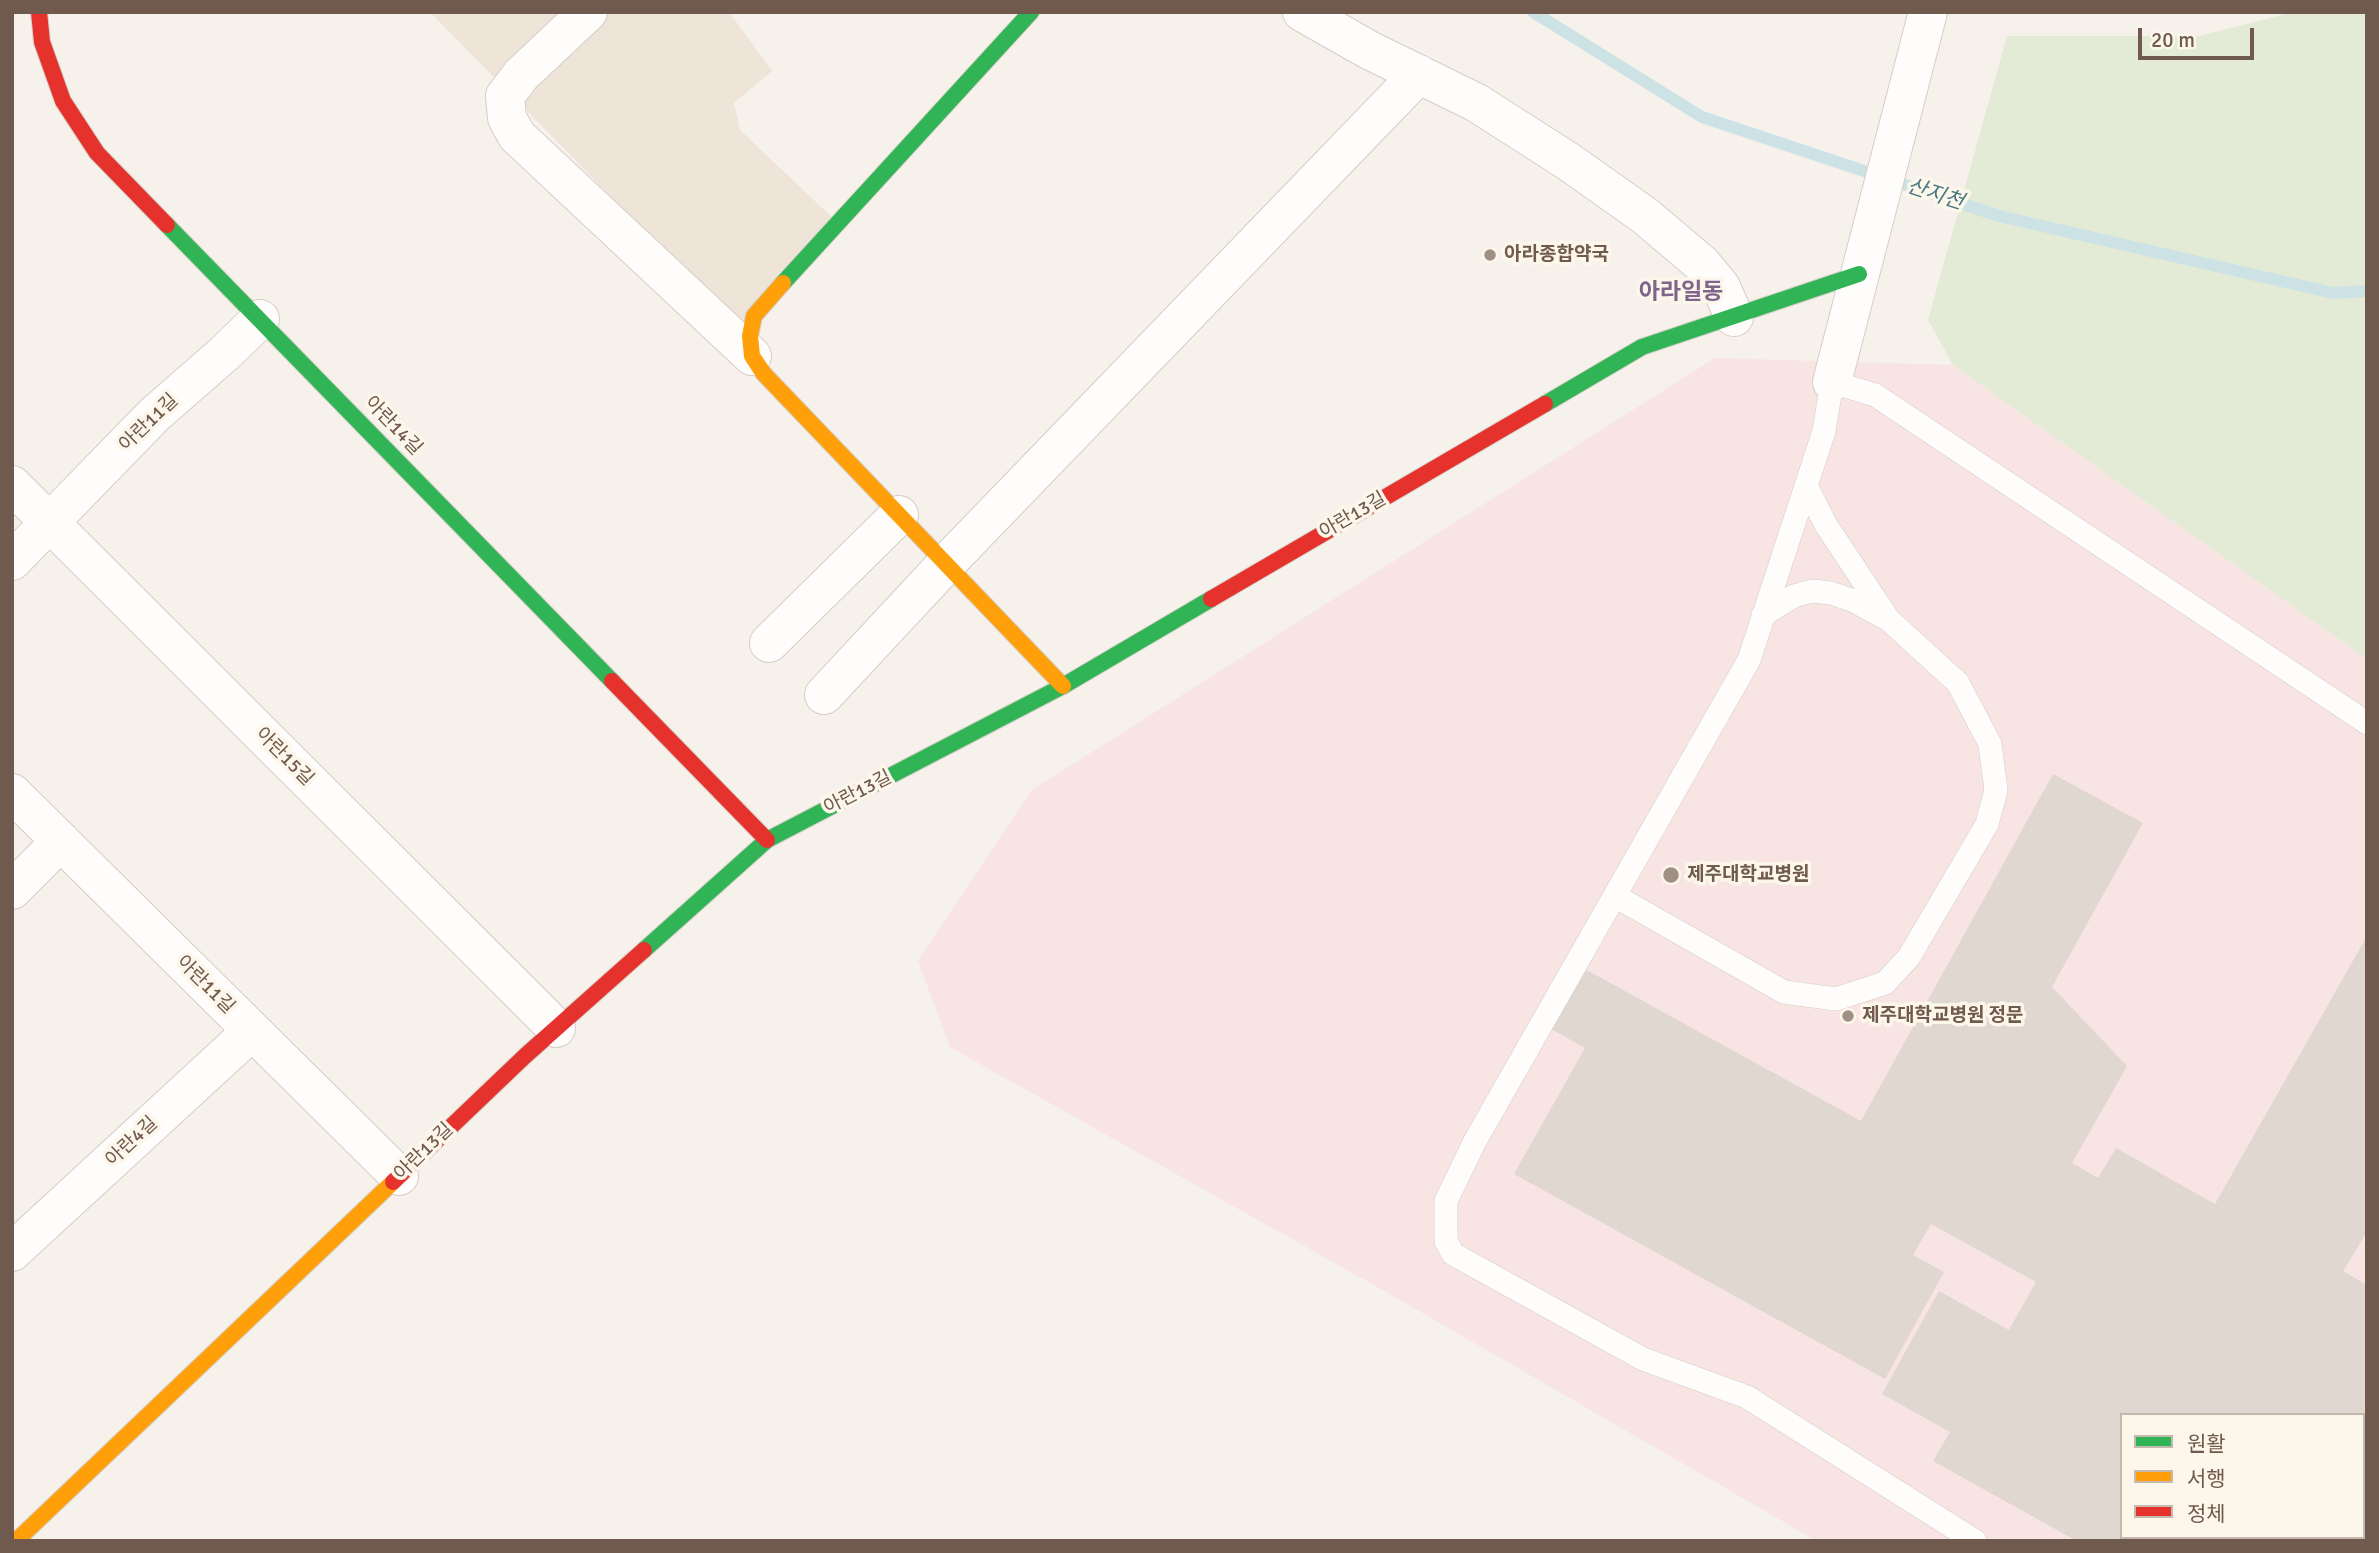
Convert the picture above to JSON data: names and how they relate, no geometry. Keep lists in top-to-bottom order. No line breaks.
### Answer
{"streets":{"street":["아란11길","아란14길","아란13길","아란15길","아란4길"]},"crossings":[["아란11길","아란14길"],["아란11길","아란13길"],["아란11길","아란15길"],["아란11길","아란4길"],["아란14길","아란13길"],["아란13길","아란15길"]],"districts":["아라일동"],"water":["산지천"],"places":["아라종합약국","제주대학교병원","제주대학교병원 정문"],"legend":["원활","서행","정체"],"scale_bar":"20 m"}
